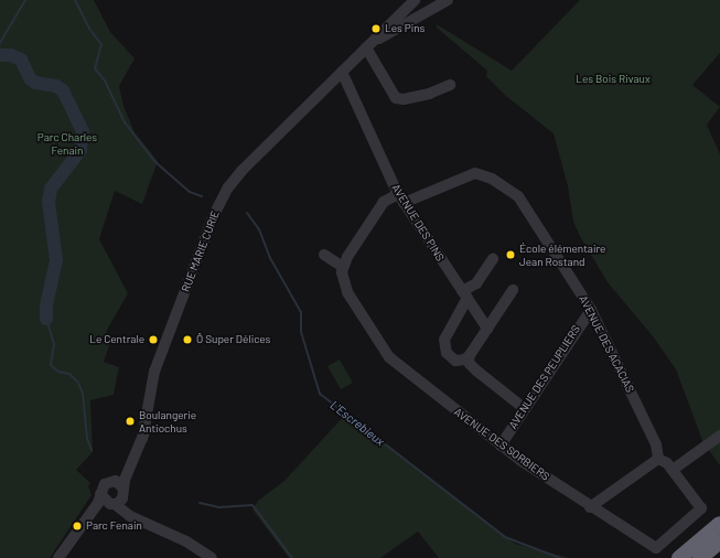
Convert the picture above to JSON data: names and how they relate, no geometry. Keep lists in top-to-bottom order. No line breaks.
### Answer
{"streets":{"street":["AVENUE DES PINS","RUE MARIE CURIE","AVENUE DES ACACIAS","AVENUE DES PEUPLIERS","AVENUE DES SORBIERS"]},"crossings":[["AVENUE DES PINS","RUE MARIE CURIE"],["AVENUE DES PINS","AVENUE DES ACACIAS"],["AVENUE DES ACACIAS","AVENUE DES PEUPLIERS"],["AVENUE DES PEUPLIERS","AVENUE DES SORBIERS"]],"water":["L'Escrebieux"],"parks":["Les Bois Rivaux","Parc Charles Fenain"],"places":["Les Pins","École élémentaire Jean Rostand","Le Centrale","Ô Super Délices","Boulangerie Antiochus","Parc Fenain"]}
